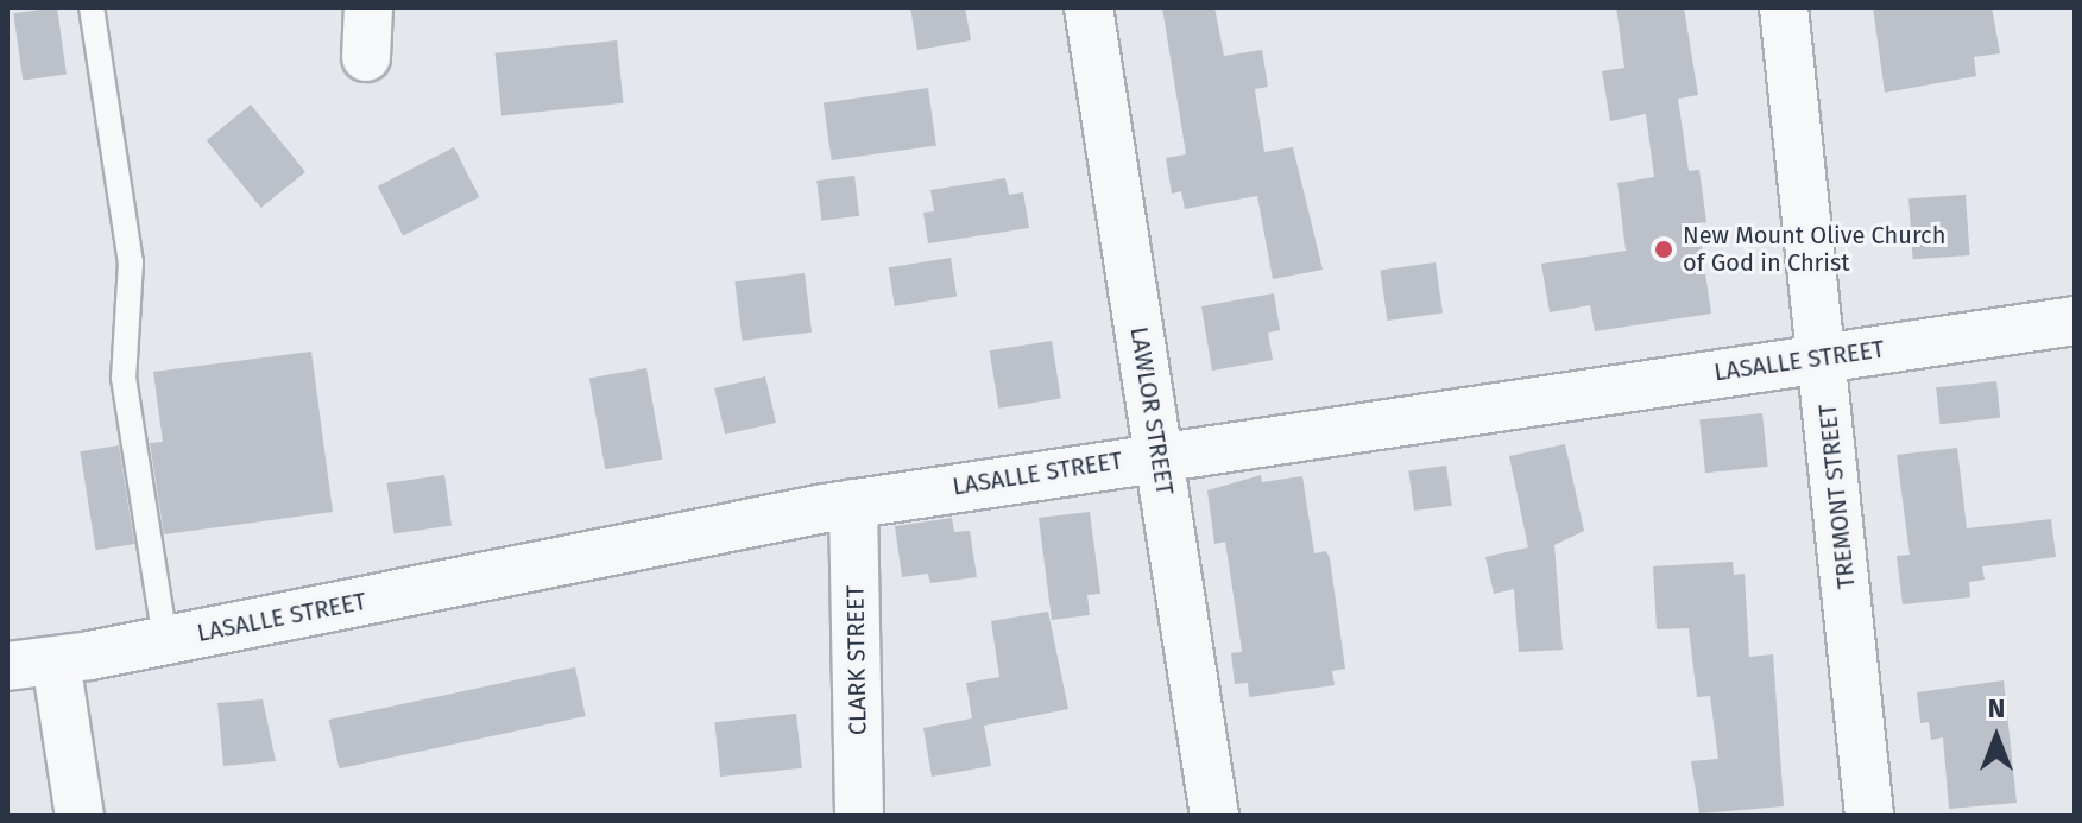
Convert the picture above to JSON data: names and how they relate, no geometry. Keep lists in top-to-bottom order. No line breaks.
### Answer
{"streets":{"street":["LASALLE STREET","LAWLOR STREET","TREMONT STREET","CLARK STREET"]},"crossings":[["LASALLE STREET","LAWLOR STREET"],["LASALLE STREET","TREMONT STREET"],["LASALLE STREET","CLARK STREET"]],"places":["New Mount Olive Church of God in Christ"],"north":"top"}
